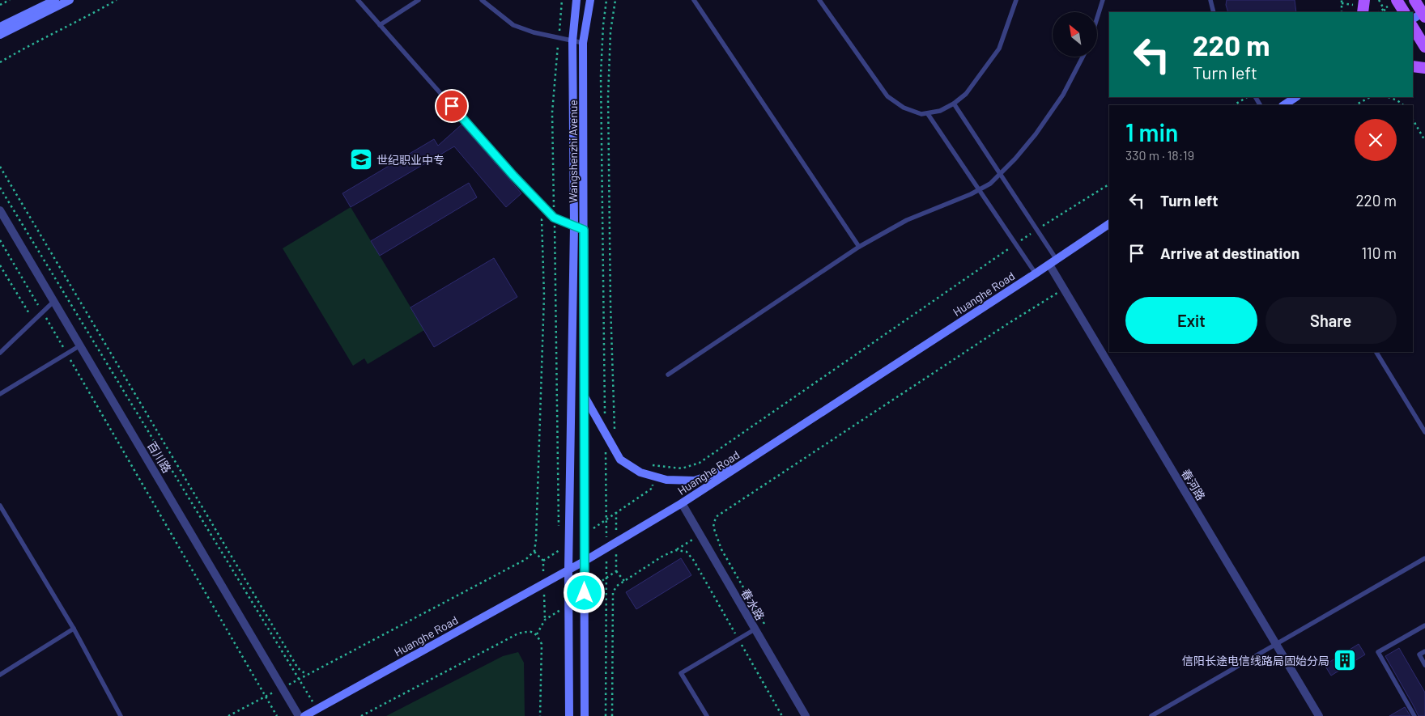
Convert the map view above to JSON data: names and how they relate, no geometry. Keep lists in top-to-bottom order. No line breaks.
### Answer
{"streets":{"main road":["Wangshenzhi Avenue","Huanghe Road"],"street":["百川路","春河路","春水路"]},"crossings":[["Wangshenzhi Avenue","Huanghe Road"],["Huanghe Road","春河路"],["Huanghe Road","春水路"]],"places":{"school or university":["世纪职业中专"],"building":["信阳长途电信线路局固始分局"]},"north":"top left","page":{"turn":["220 m","Turn left"],"heading":["1 min","330 m · 18:19"],"list":[{"name":"Turn left","value":"220 m"},{"name":"Arrive at destination","value":"110 m"}],"buttons":["Exit","Share"]}}
